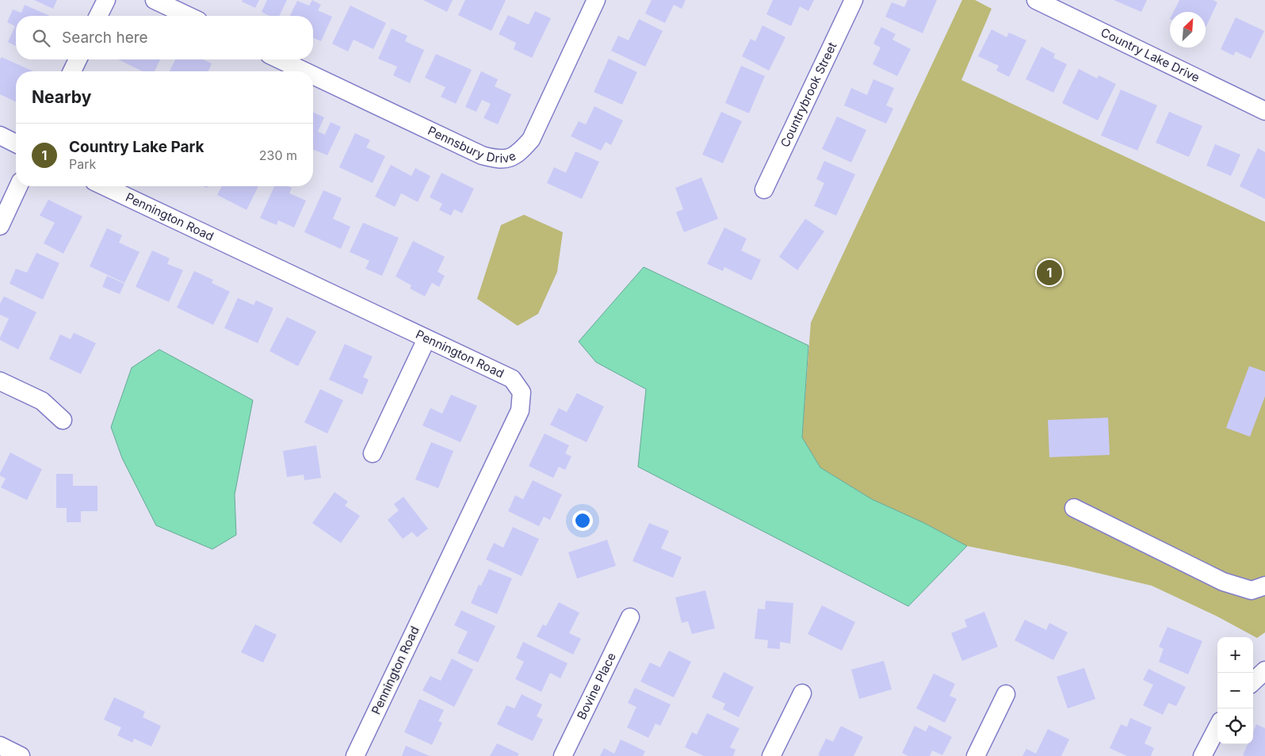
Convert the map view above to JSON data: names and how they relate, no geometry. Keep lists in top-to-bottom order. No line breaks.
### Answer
{"streets":{"street":["Country Lake Drive","Countrybrook Street","Pennsbury Drive","Pennington Road","Bovine Place"]},"north":"top right","page":{"search":"Search here","heading":"Nearby","list":[{"mark":"1","name":"Country Lake Park","note":"Park","value":"230 m"}],"pins":"1","map_buttons":["+","−"]}}
